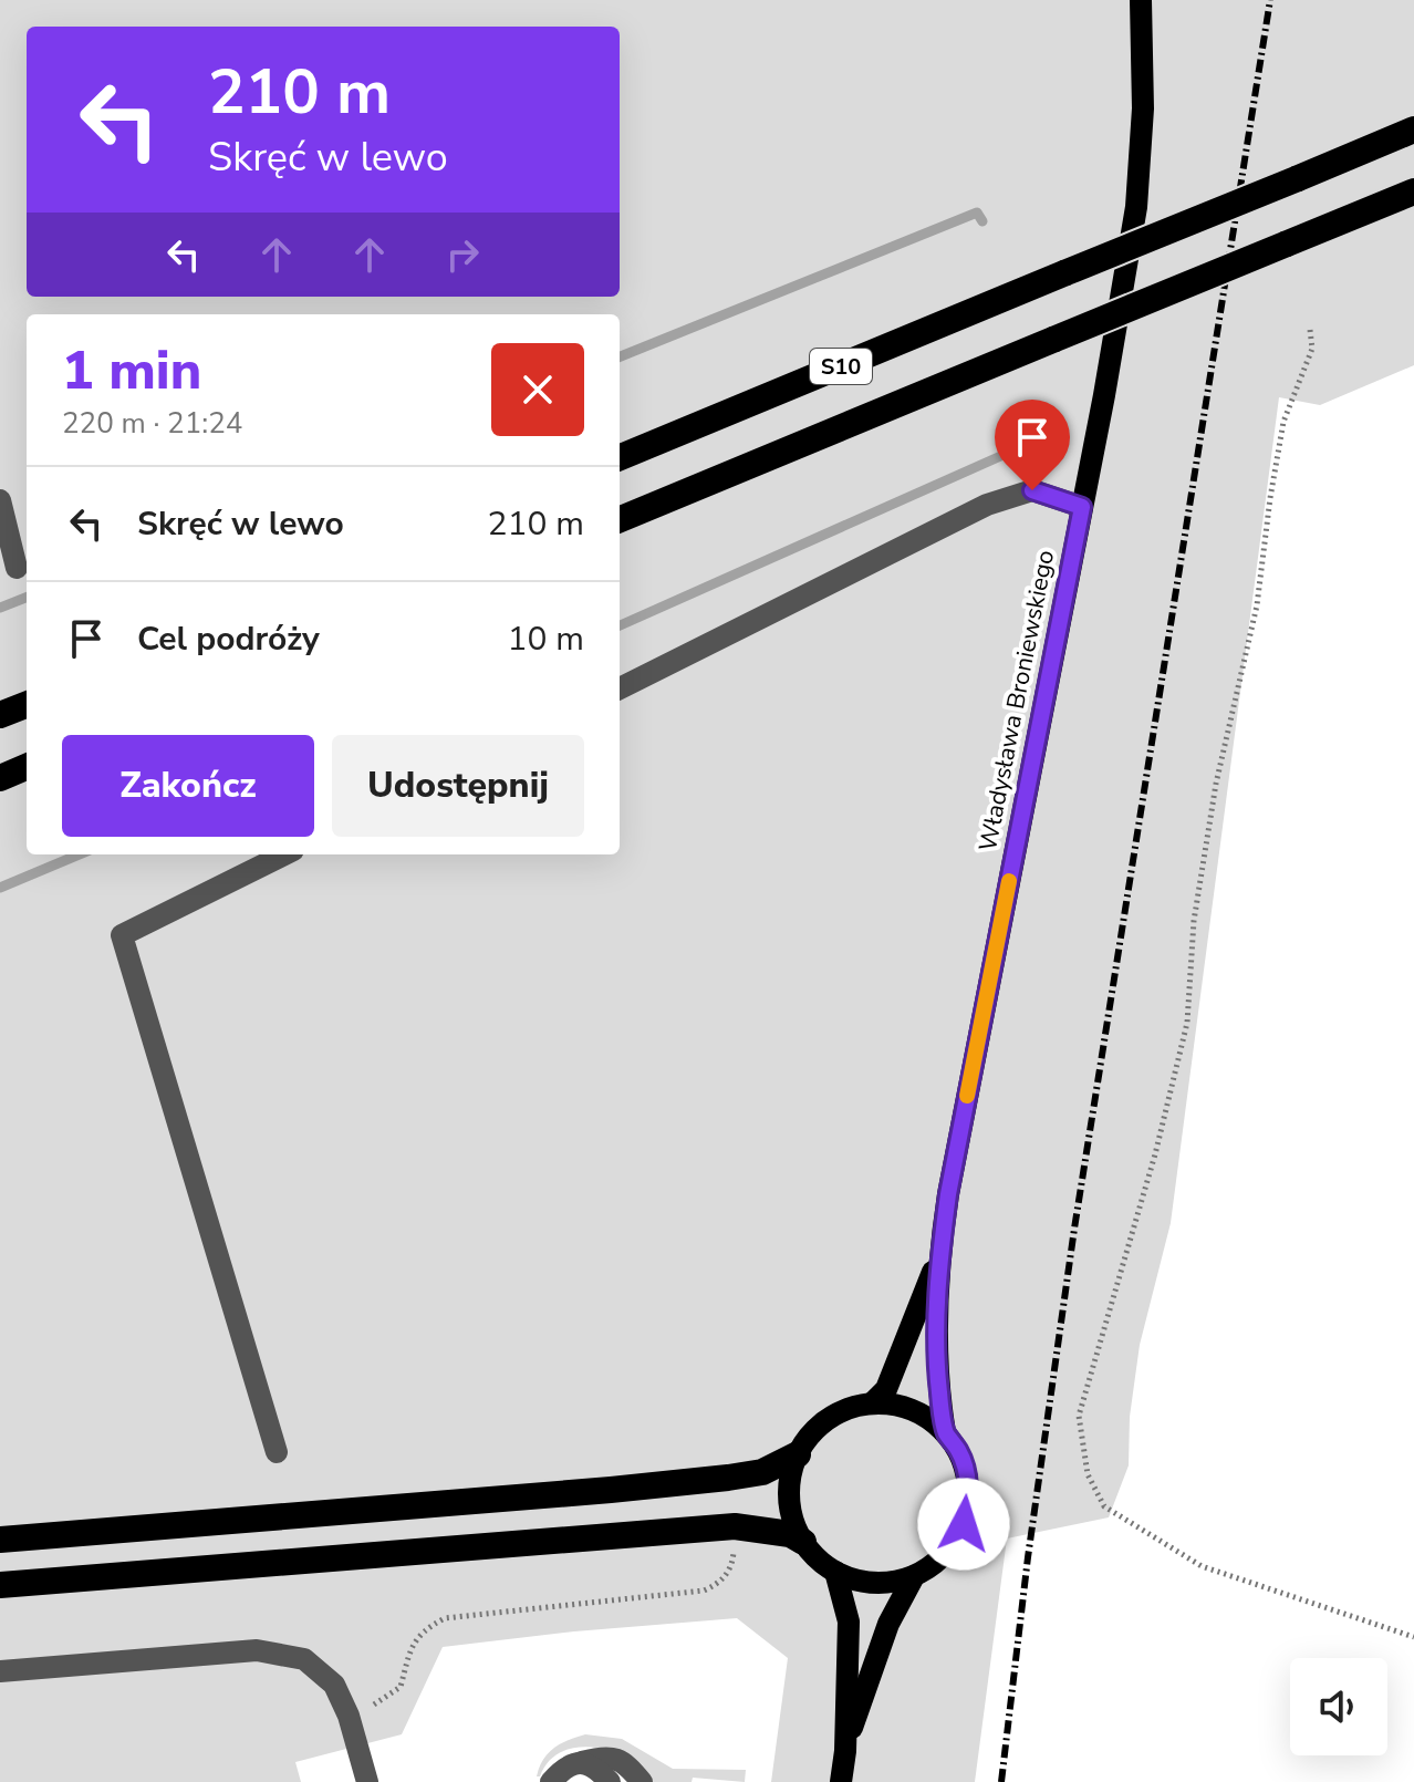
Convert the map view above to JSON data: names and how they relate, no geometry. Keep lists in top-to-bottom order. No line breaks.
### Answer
{"streets":{"highway":["S10"],"main road":["Władysława Broniewskiego"]},"page":{"turn":["210 m","Skręć w lewo"],"heading":["1 min","220 m · 21:24"],"list":[{"name":"Skręć w lewo","value":"210 m"},{"name":"Cel podróży","value":"10 m"}],"buttons":["Zakończ","Udostępnij"]}}
